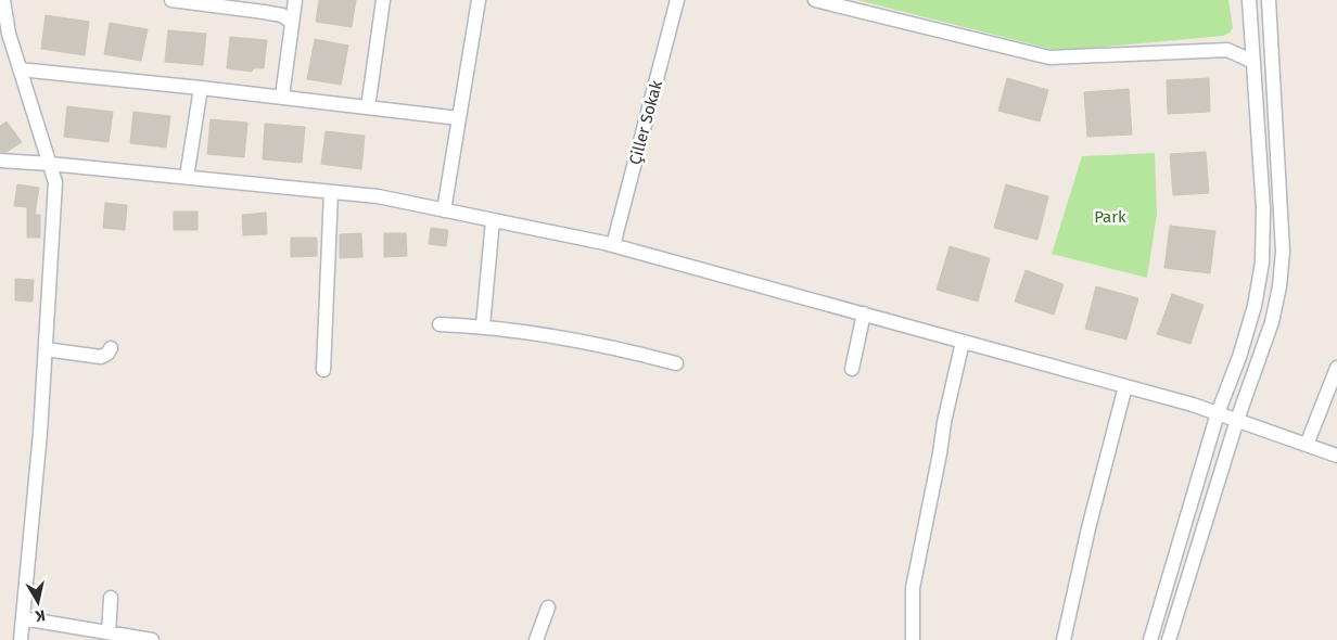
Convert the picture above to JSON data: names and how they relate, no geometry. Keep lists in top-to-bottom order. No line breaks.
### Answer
{"streets":{"street":["Çiller Sokak"]},"parks":["Park"],"north":"bottom"}
